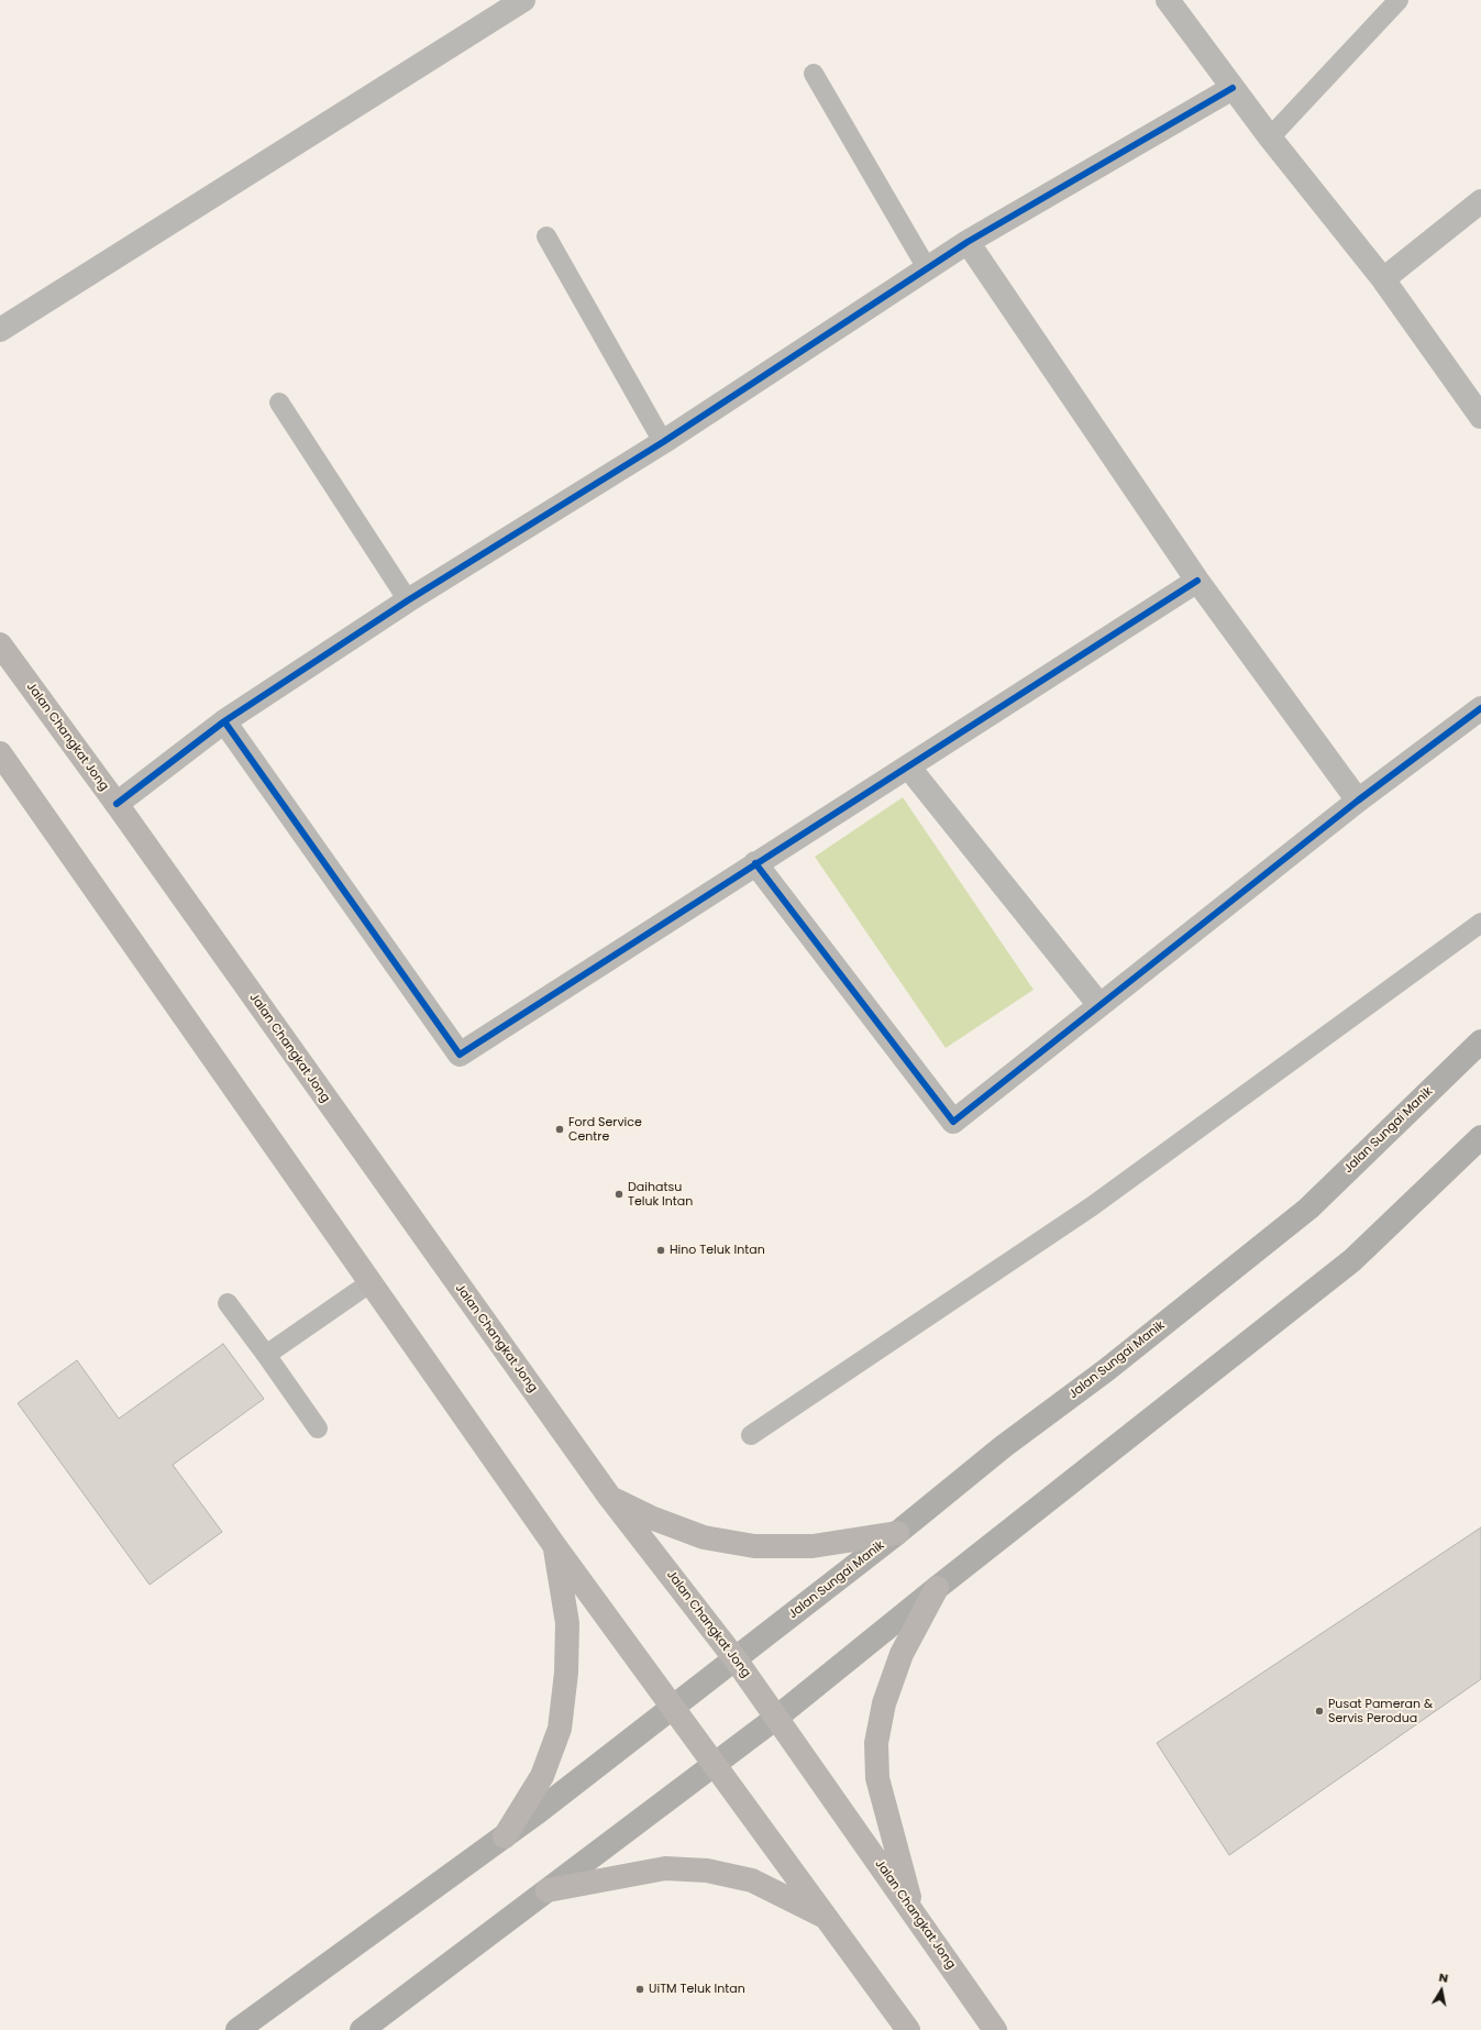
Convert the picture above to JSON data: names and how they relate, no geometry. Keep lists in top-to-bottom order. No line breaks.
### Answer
{"streets":{"highway":["Jalan Changkat Jong"],"main road":["Jalan Sungai Manik"]},"crossings":[["Jalan Changkat Jong","Jalan Sungai Manik"]],"places":["Ford Service Centre","Daihatsu Teluk Intan","Hino Teluk Intan","Pusat Pameran & Servis Perodua","UiTM Teluk Intan"],"north":"top"}
